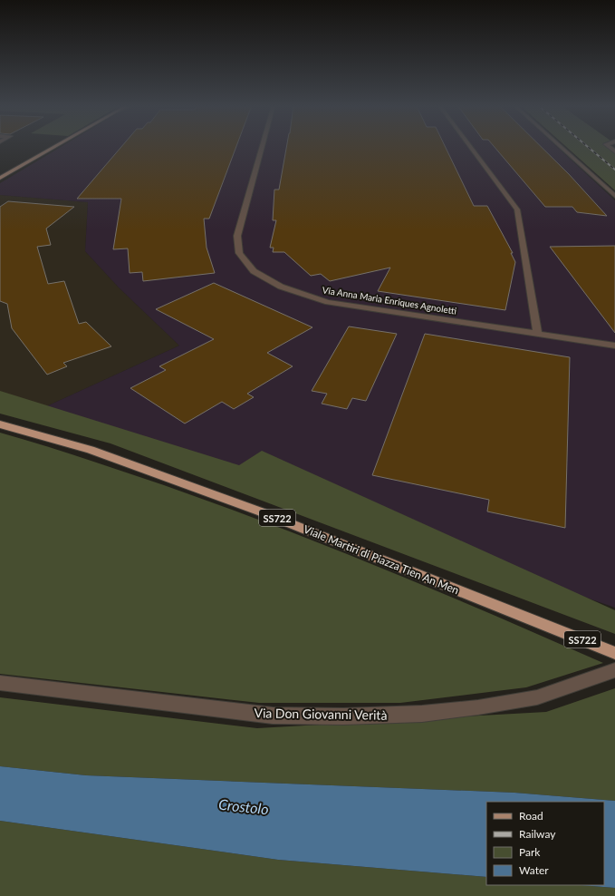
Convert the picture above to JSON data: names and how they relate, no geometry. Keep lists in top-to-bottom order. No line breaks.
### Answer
{"streets":{"highway":["SS722","Viale Martiri di Piazza Tien An Men"],"street":["Via Anna Maria Enriques Agnoletti","Via Don Giovanni Verità"]},"water":["Crostolo"],"legend":["Road","Railway","Park","Water"]}
